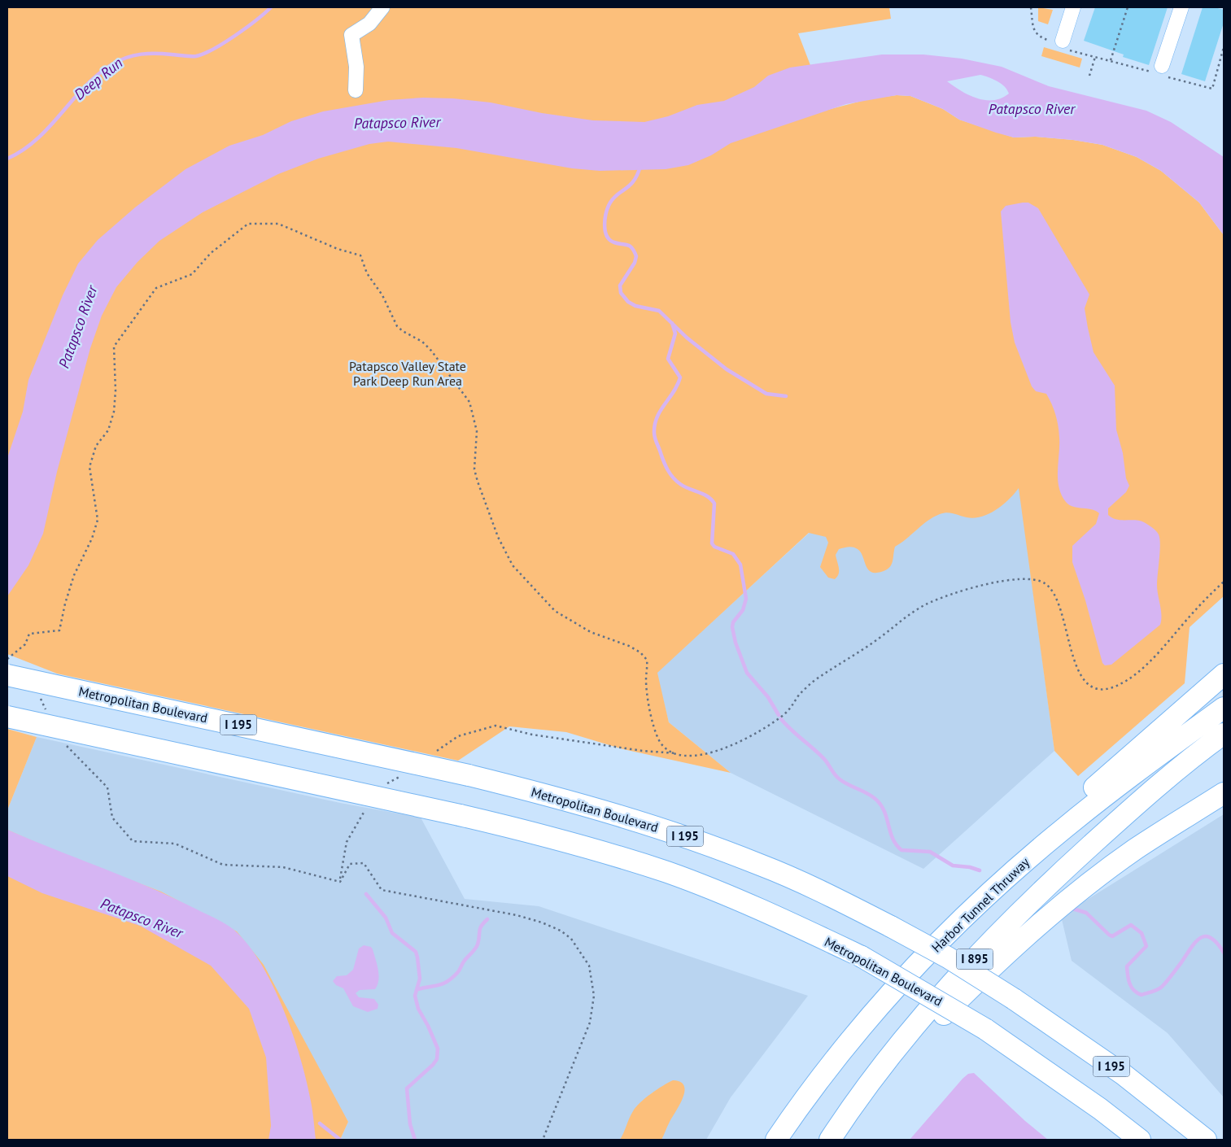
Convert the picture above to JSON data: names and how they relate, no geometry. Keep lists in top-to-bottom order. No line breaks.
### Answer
{"streets":{"highway":["Metropolitan Boulevard","I 195","Harbor Tunnel Thruway","I 895"]},"water":["Deep Run","Patapsco River"],"parks":["Patapsco Valley State Park Deep Run Area"]}
